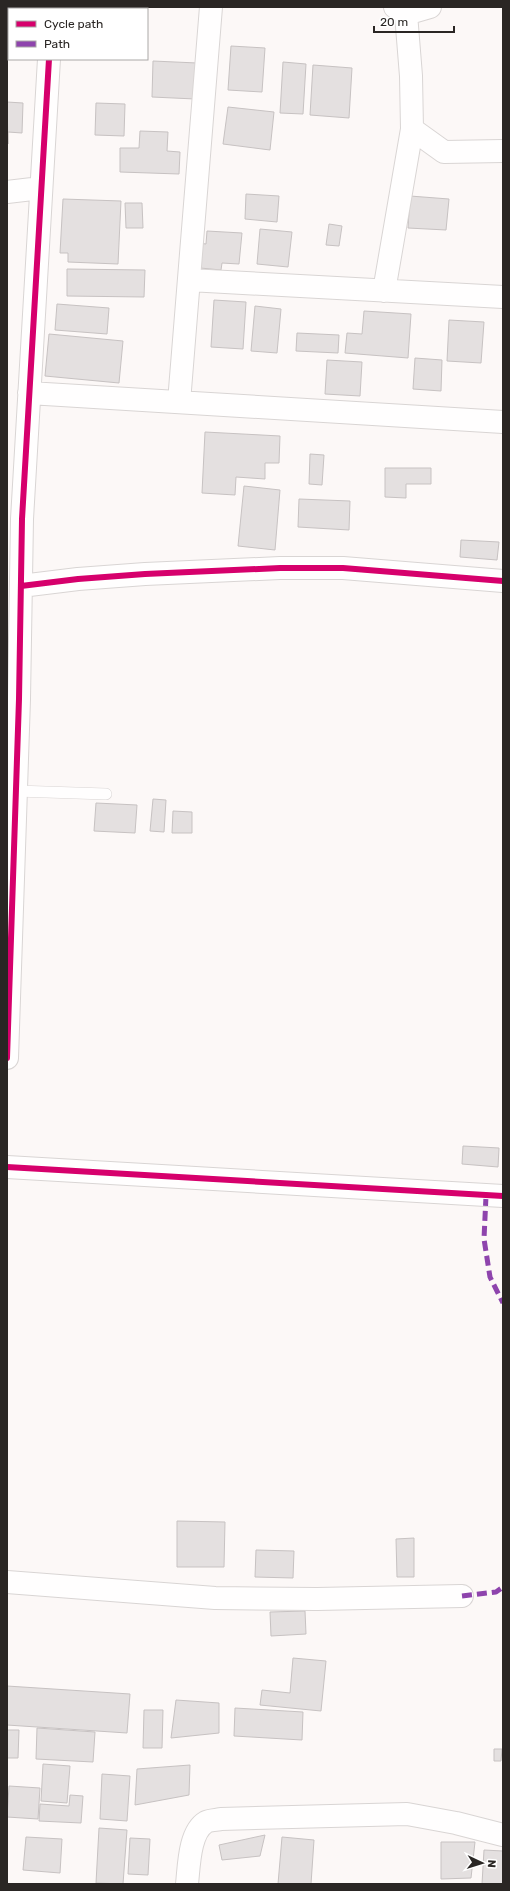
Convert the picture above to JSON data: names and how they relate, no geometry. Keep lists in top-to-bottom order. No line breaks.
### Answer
{"legend":["Cycle path","Path"],"scale_bar":"20 m","north":"right"}
